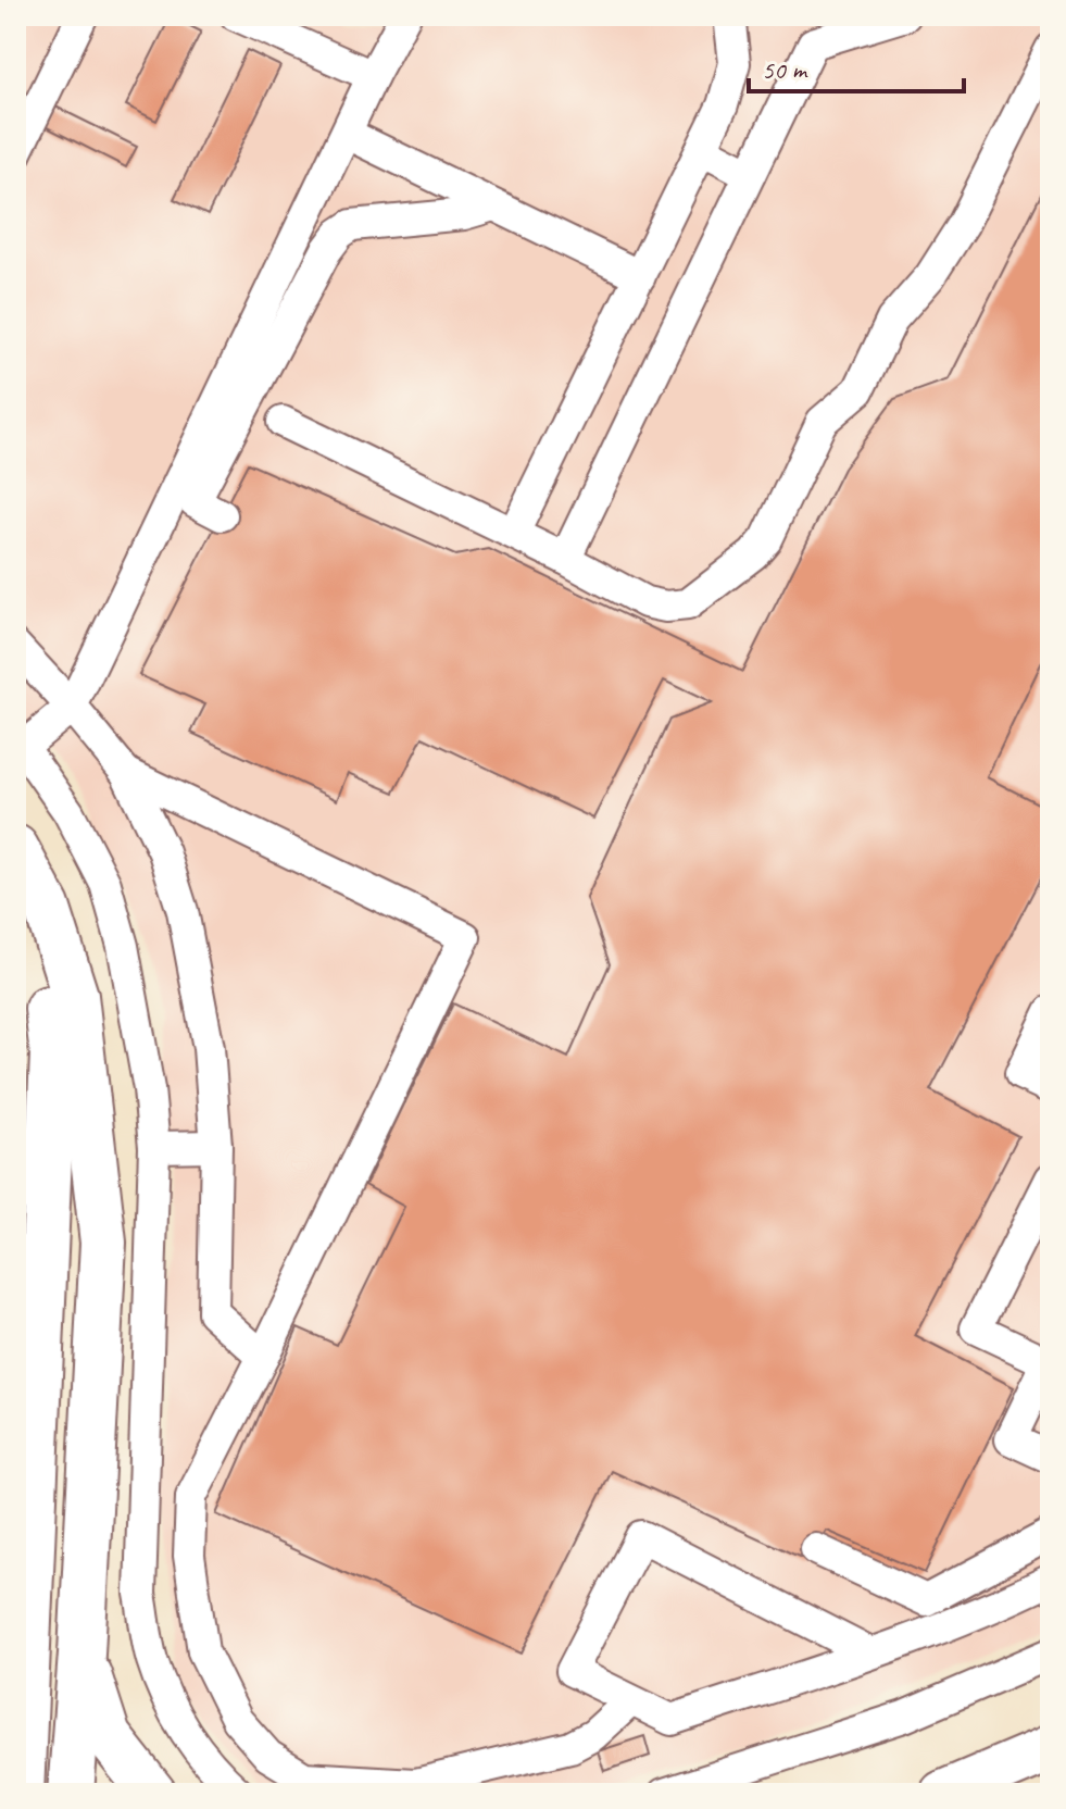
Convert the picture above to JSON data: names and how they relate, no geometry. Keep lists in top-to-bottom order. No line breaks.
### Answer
{"scale_bar":"50 m"}
